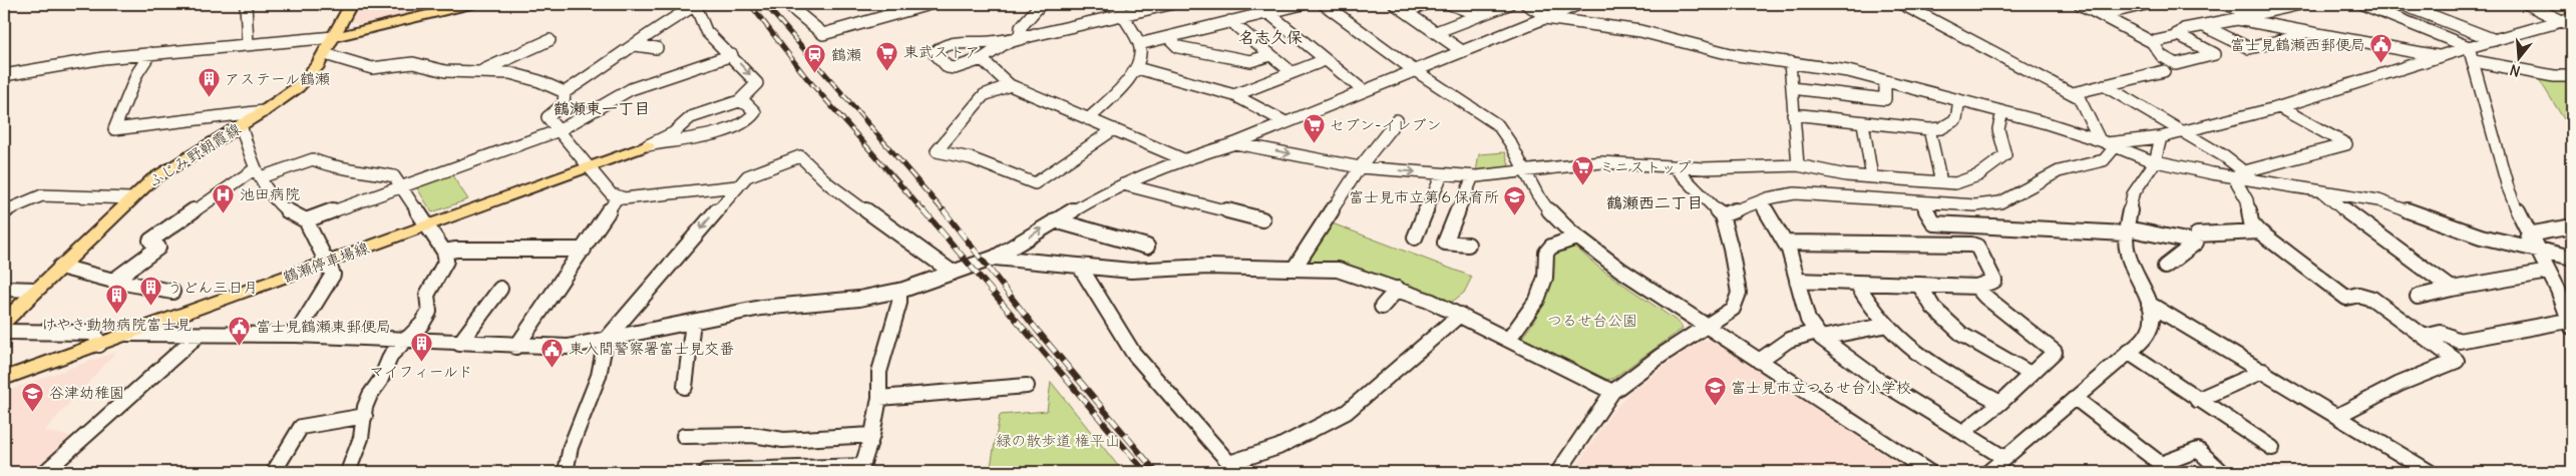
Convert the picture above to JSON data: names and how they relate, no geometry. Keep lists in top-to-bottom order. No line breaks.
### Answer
{"streets":{"main road":["ふじみ野朝霞線","鶴瀬停車場線"]},"districts":["名志久保","鶴瀬東一丁目","鶴瀬西二丁目"],"parks":["つるせ台公園","緑の散歩道 権平山"],"places":{"public building":["富士見鶴瀬西郵便局","富士見鶴瀬東郵便局","東入間警察署富士見交番"],"supermarket":["東武ストア","セブン-イレブン","ミニストップ"],"station":["鶴瀬"],"building":["アステール鶴瀬","うどん三日月","けやき動物病院富士見","マイフィールド"],"hospital":["池田病院"],"school or university":["富士見市立第６保育所","富士見市立つるせ台小学校","谷津幼稚園"]},"north":"bottom"}
